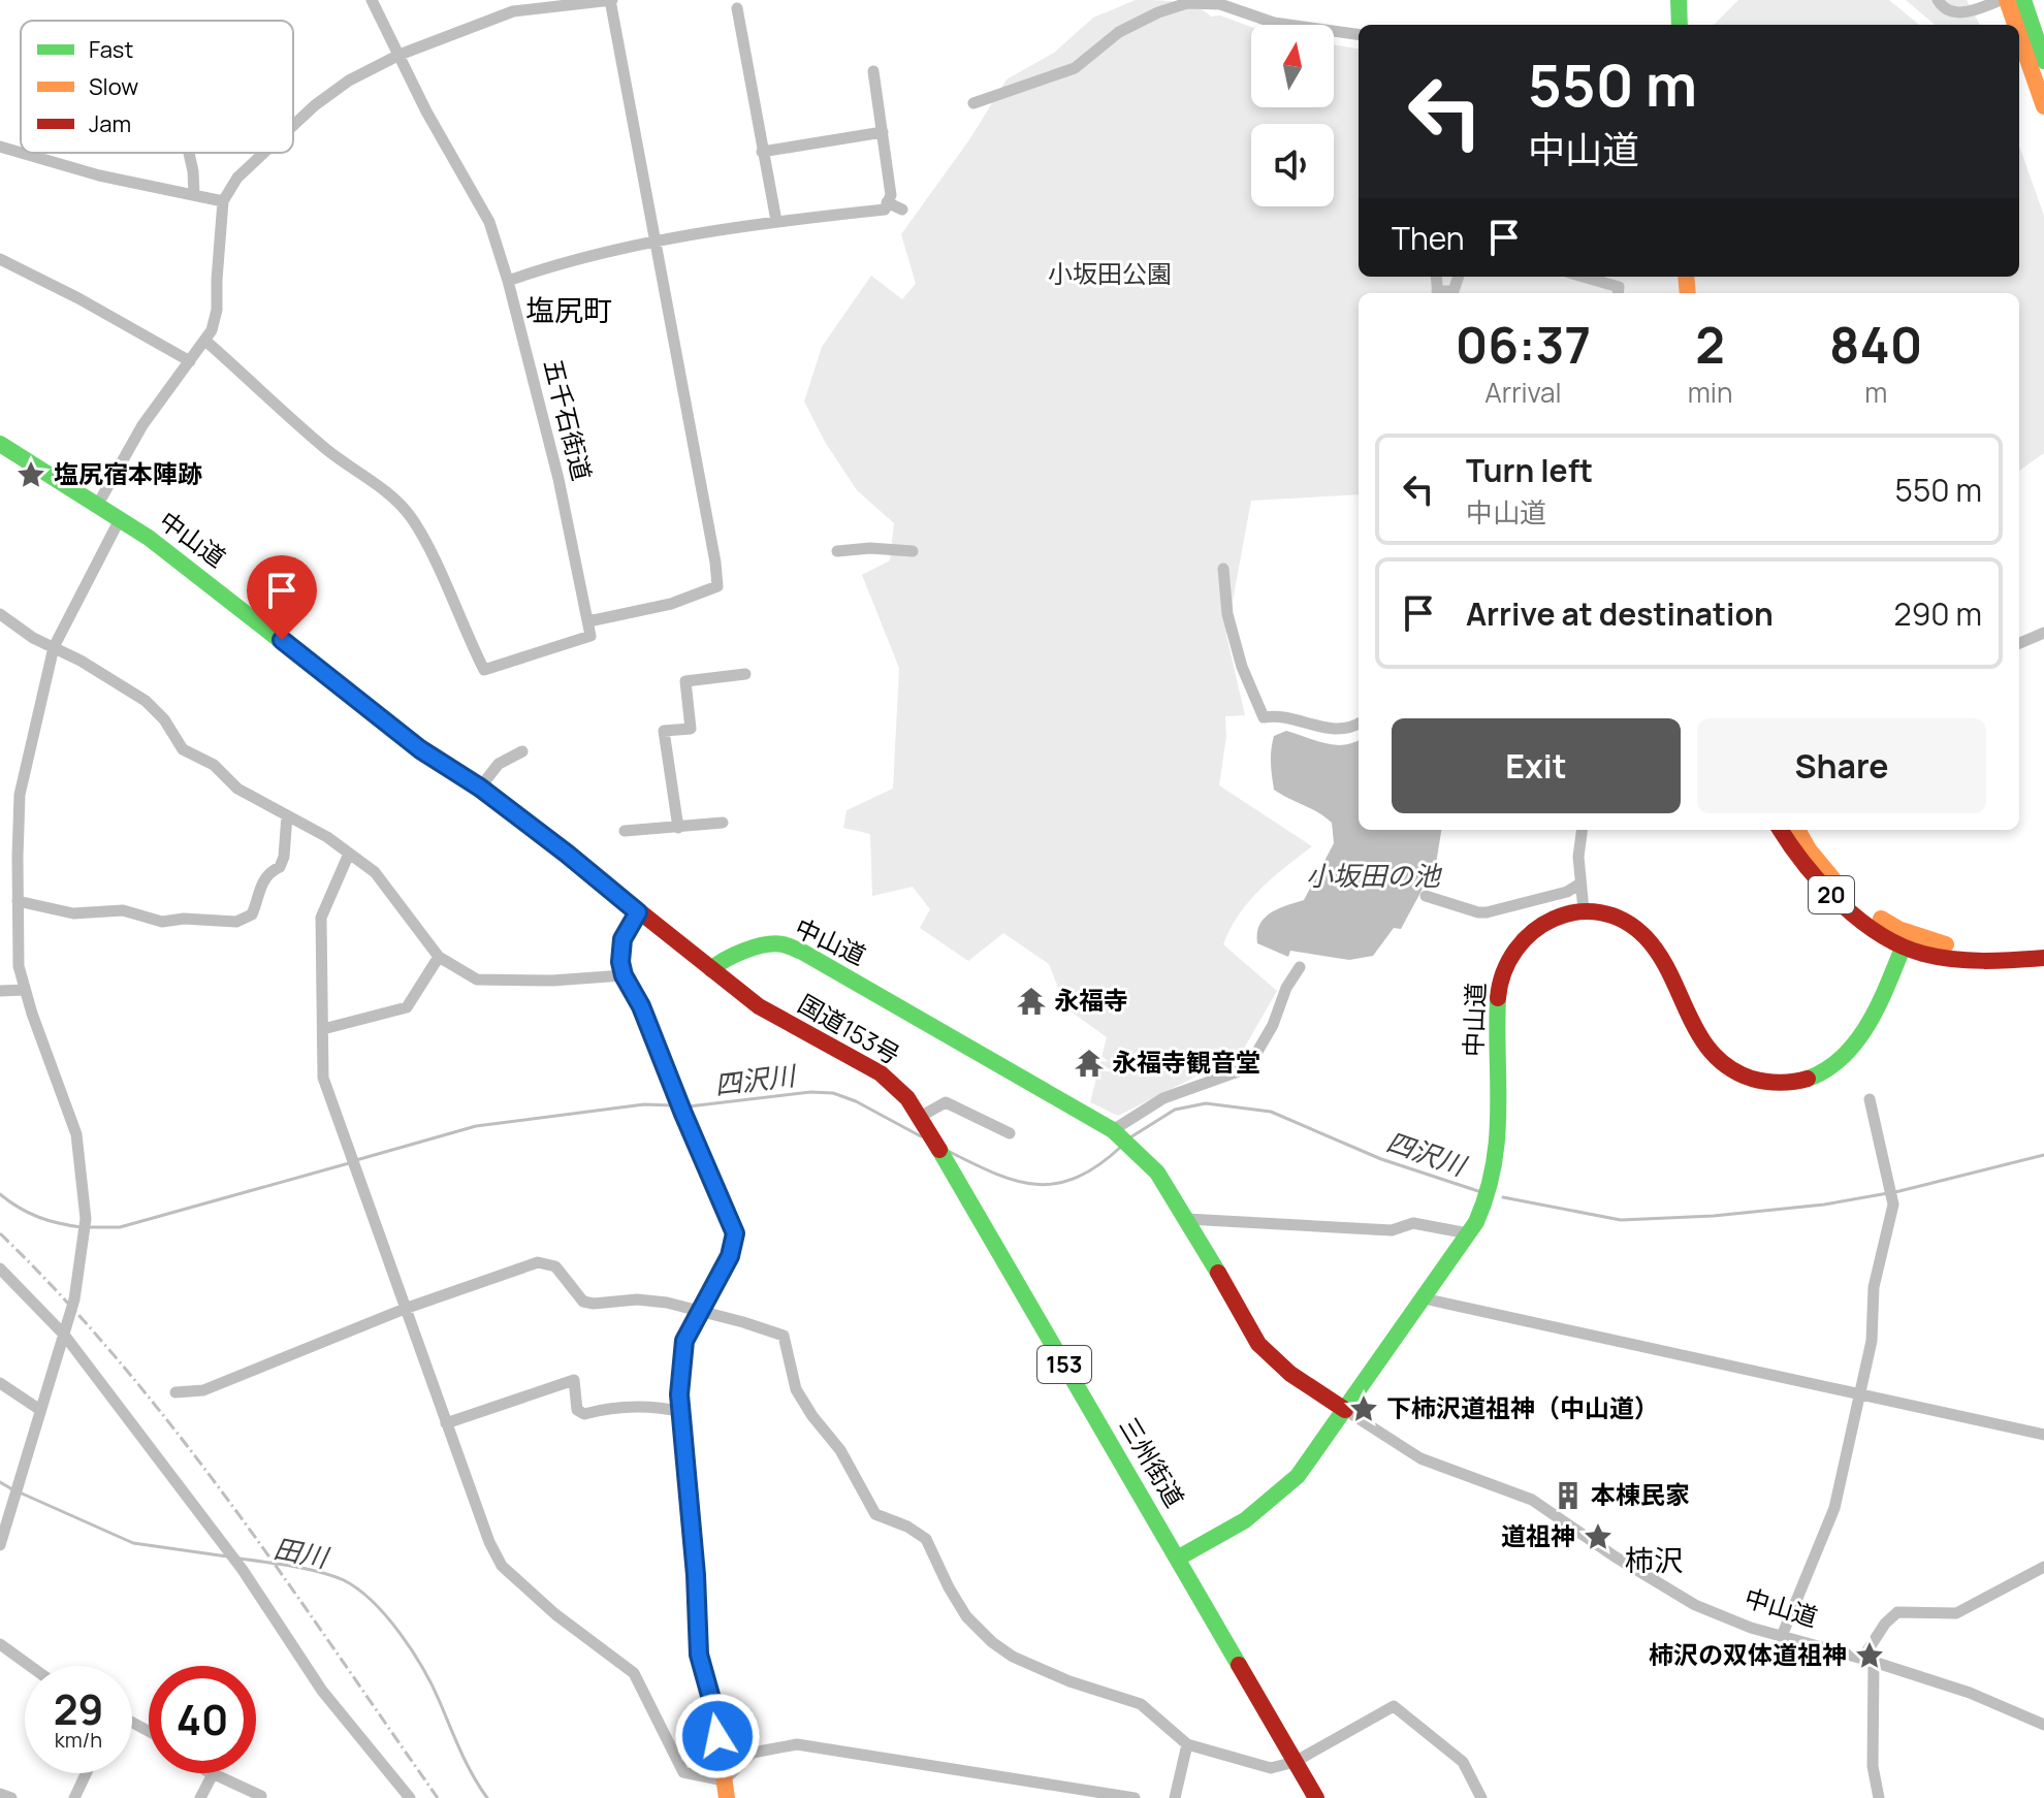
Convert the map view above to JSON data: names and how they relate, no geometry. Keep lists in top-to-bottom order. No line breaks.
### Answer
{"streets":{"main road":["中山道","20","国道153号","153","三州街道"],"street":["五千石街道"]},"crossings":[["中山道","国道153号"],["国道153号","三州街道"]],"districts":["塩尻町","柿沢"],"water":["小坂田の池","四沢川","田川"],"parks":["小坂田公園"],"places":{"place":["塩尻宿本陣跡","下柿沢道祖神（中山道）","道祖神","柿沢の双体道祖神"],"temple":["永福寺","永福寺観音堂"],"building":["本棟民家"]},"legend":["Fast","Slow","Jam"],"north":"top","page":{"turn":["550 m","中山道"],"then":"Then","eta":["06:37","Arrival","2","min","840","m"],"list":[{"name":"Turn left","note":"中山道","value":"550 m"},{"name":"Arrive at destination","value":"290 m"}],"buttons":["Exit","Share"],"speed":"29 km/h","limit":"40"}}
